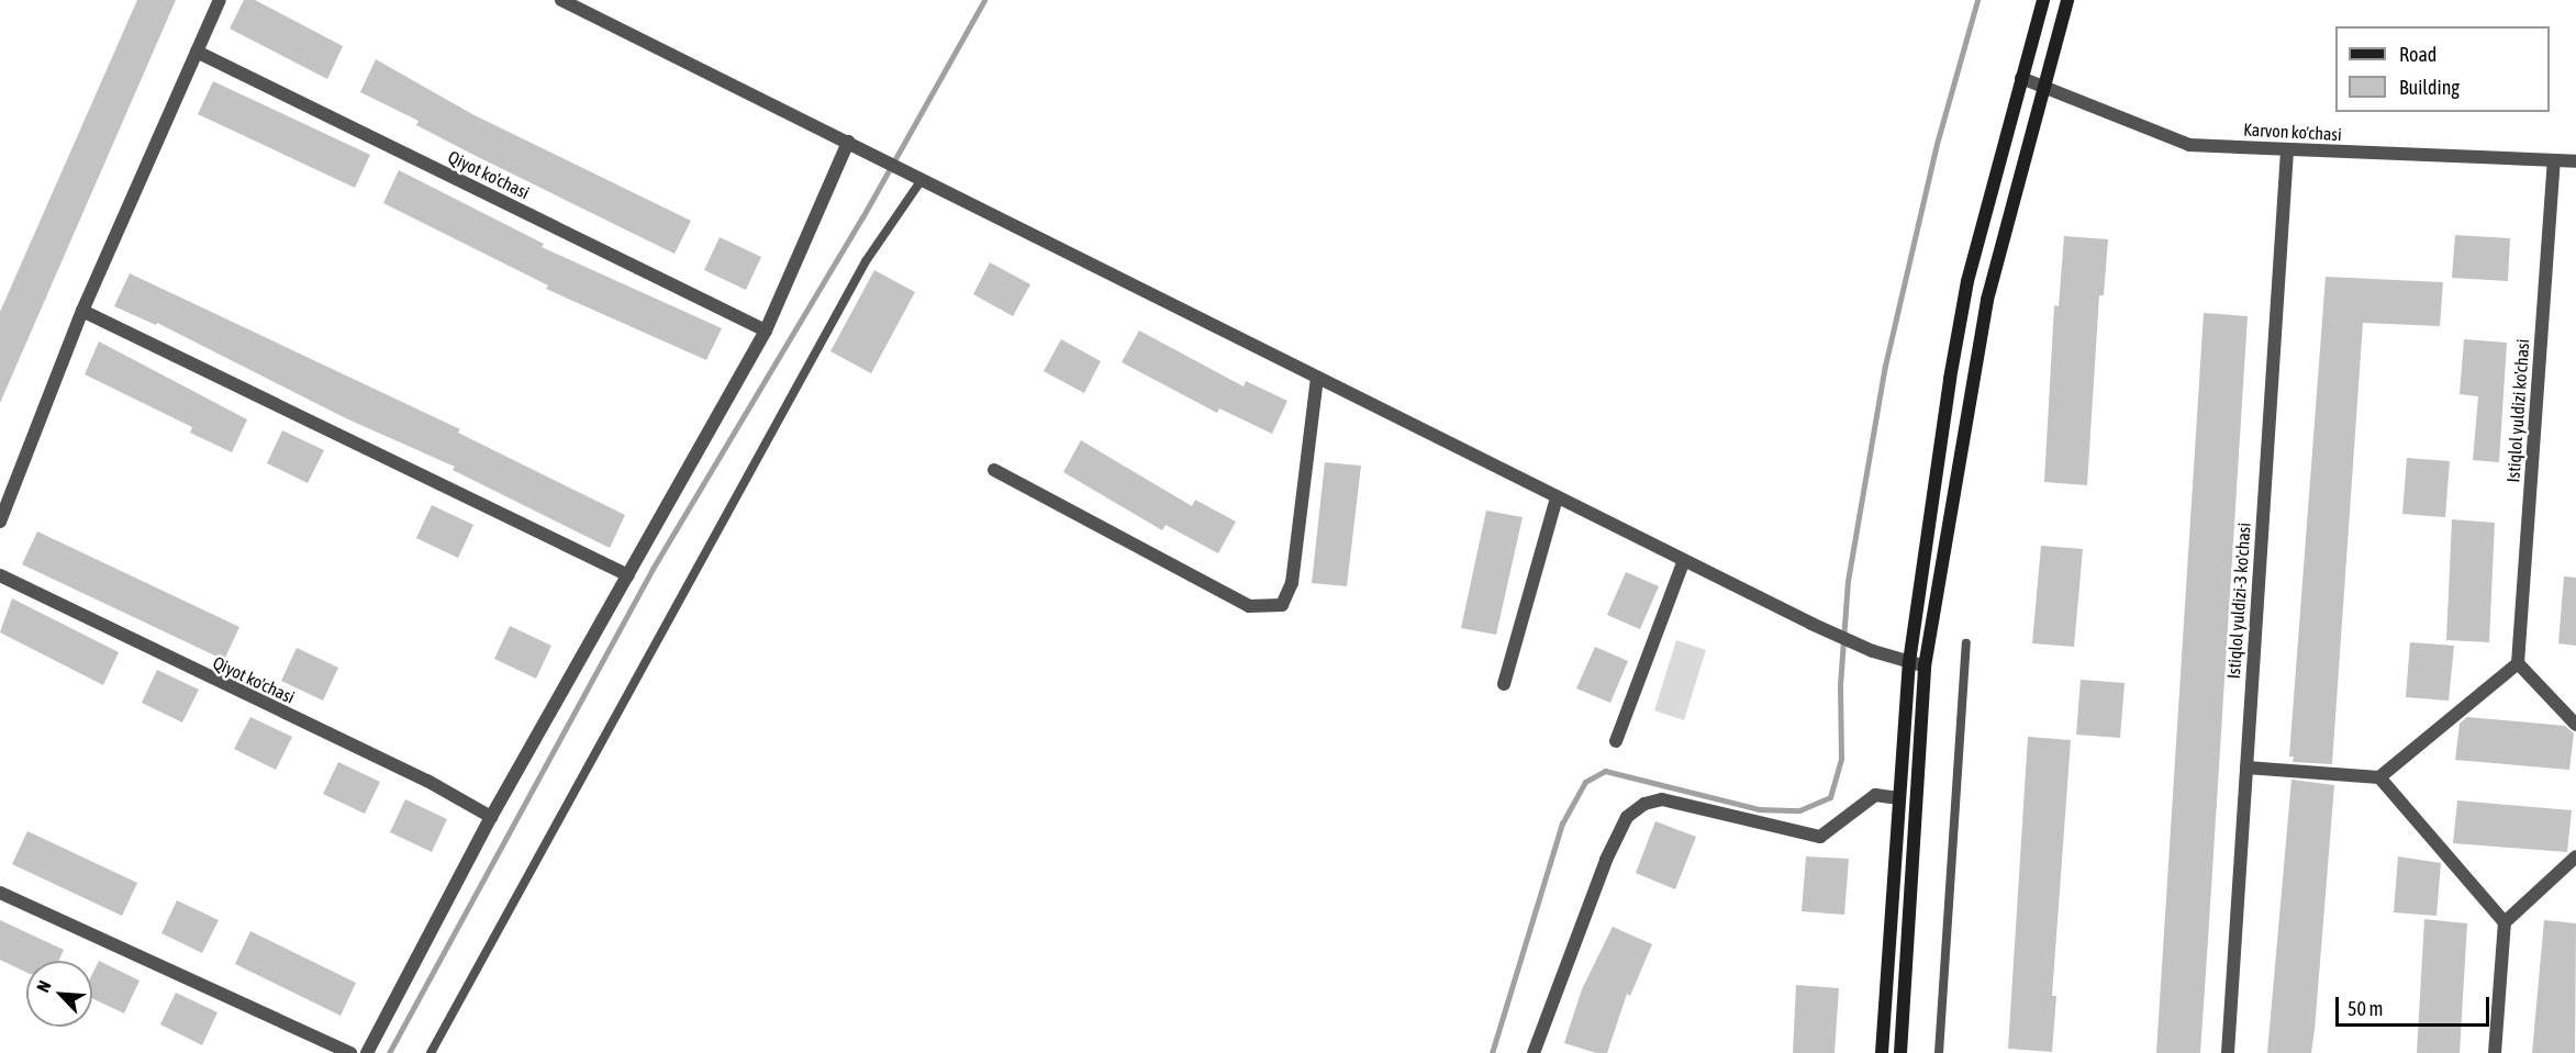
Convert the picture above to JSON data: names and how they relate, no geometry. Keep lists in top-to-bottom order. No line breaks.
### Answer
{"streets":{"street":["Karvon ko'chasi","Qiyot ko'chasi","Istiqlol yuldizi ko'chasi","Istiqlol yuldizi-3 ko'chasi"]},"crossings":[["Karvon ko'chasi","Istiqlol yuldizi ko'chasi"],["Karvon ko'chasi","Istiqlol yuldizi-3 ko'chasi"]],"legend":["Road","Building"],"scale_bar":"50 m","north":"top left"}
